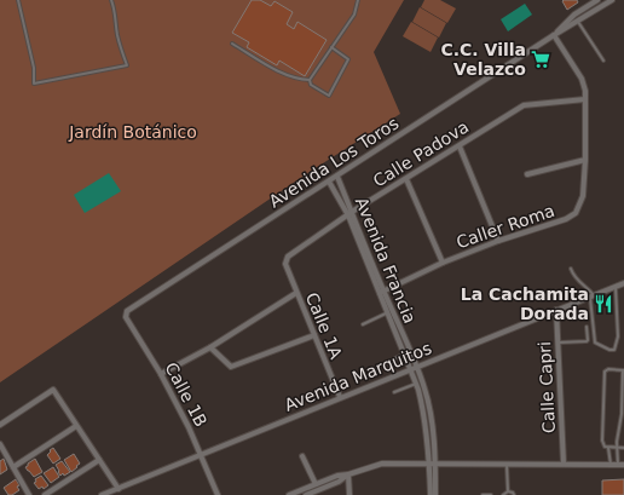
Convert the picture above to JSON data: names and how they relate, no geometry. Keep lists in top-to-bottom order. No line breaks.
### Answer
{"streets":{"street":["Calle Padova","Avenida Los Toros","Caller Roma","Avenida Francia","Calle 1A","Avenida Marquitos","Calle Capri","Calle 1B"]},"crossings":[["Calle Padova","Caller Roma"],["Calle Padova","Avenida Francia"],["Calle Padova","Calle 1A"],["Avenida Los Toros","Caller Roma"],["Avenida Los Toros","Avenida Francia"],["Avenida Los Toros","Calle 1B"],["Caller Roma","Avenida Francia"],["Avenida Francia","Avenida Marquitos"],["Calle 1A","Avenida Marquitos"],["Avenida Marquitos","Calle Capri"],["Avenida Marquitos","Calle 1B"]],"parks":["Jardín Botánico"],"places":{"supermarket":["C.C. Villa Velazco"],"restaurant":["La Cachamita Dorada"]}}
